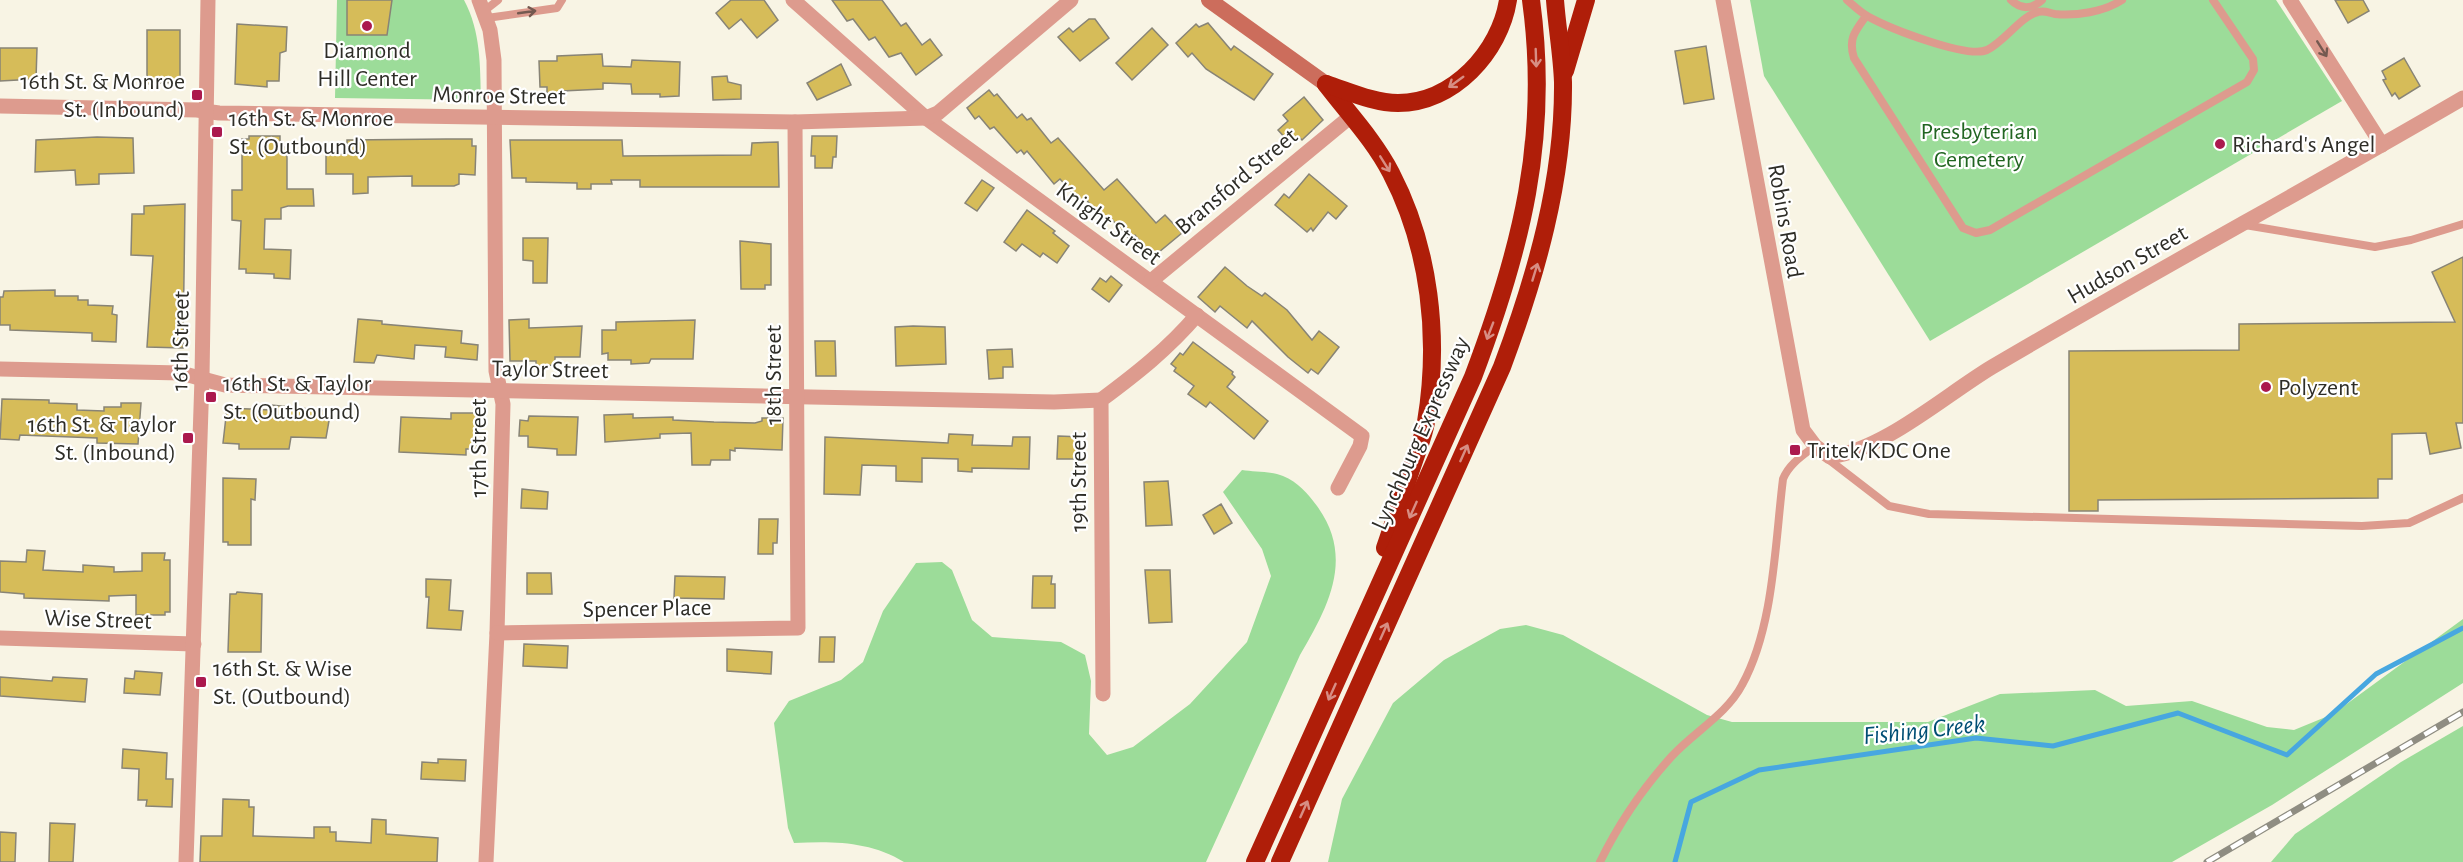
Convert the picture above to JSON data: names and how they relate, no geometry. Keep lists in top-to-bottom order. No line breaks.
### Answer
{"streets":{"highway":["Lynchburg Expressway"],"street":["Monroe Street","Bransford Street","Robins Road","Knight Street","Hudson Street","16th Street","Taylor Street","18th Street","17th Street","19th Street","Spencer Place","Wise Street"]},"crossings":[["Monroe Street","Knight Street"],["Monroe Street","16th Street"],["Monroe Street","18th Street"],["Monroe Street","17th Street"],["Bransford Street","Knight Street"],["Robins Road","Hudson Street"],["Knight Street","19th Street"],["16th Street","Taylor Street"],["16th Street","Wise Street"],["Taylor Street","18th Street"],["Taylor Street","17th Street"],["Taylor Street","19th Street"],["18th Street","Spencer Place"],["17th Street","Spencer Place"]],"water":["Fishing Creek"],"parks":["Presbyterian Cemetery"],"places":{"other":["Diamond Hill Center","Richard's Angel","Polyzent"],"transit":["16th St. & Monroe St. (Inbound)","16th St. & Monroe St. (Outbound)","16th St. & Taylor St. (Outbound)","16th St. & Taylor St. (Inbound)","Tritek/KDC One","16th St. & Wise St. (Outbound)"]}}
